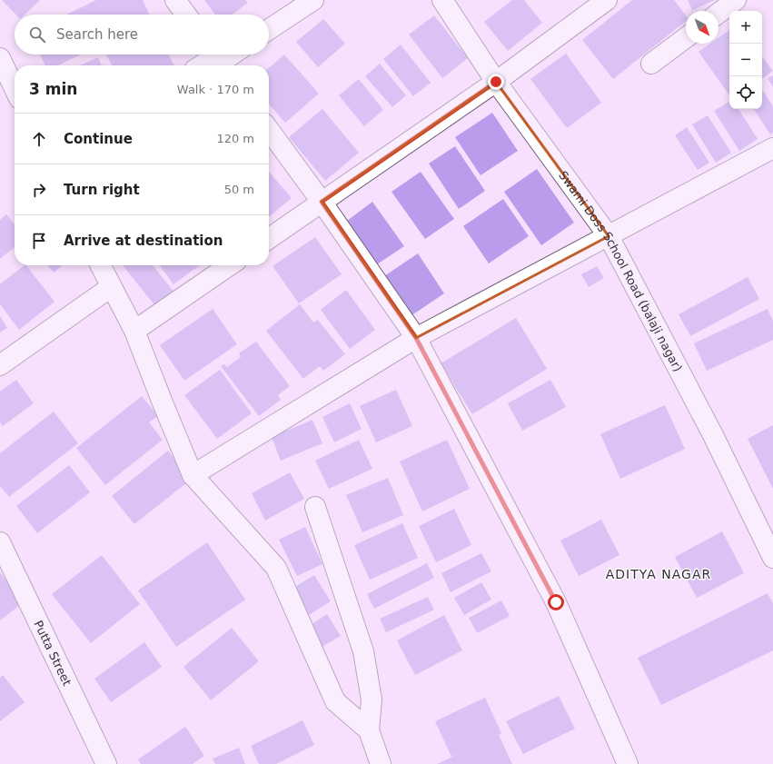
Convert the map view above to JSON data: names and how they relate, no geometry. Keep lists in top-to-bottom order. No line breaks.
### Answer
{"streets":{"street":["Swami Doss School Road (balaji nagar)","Putta Street"]},"districts":["ADITYA NAGAR"],"north":"bottom right","page":{"map_buttons":["+","−"],"search":"Search here","heading":["3 min","Walk · 170 m"],"list":[["Continue","120 m"],["Turn right","50 m"],"Arrive at destination"]}}
